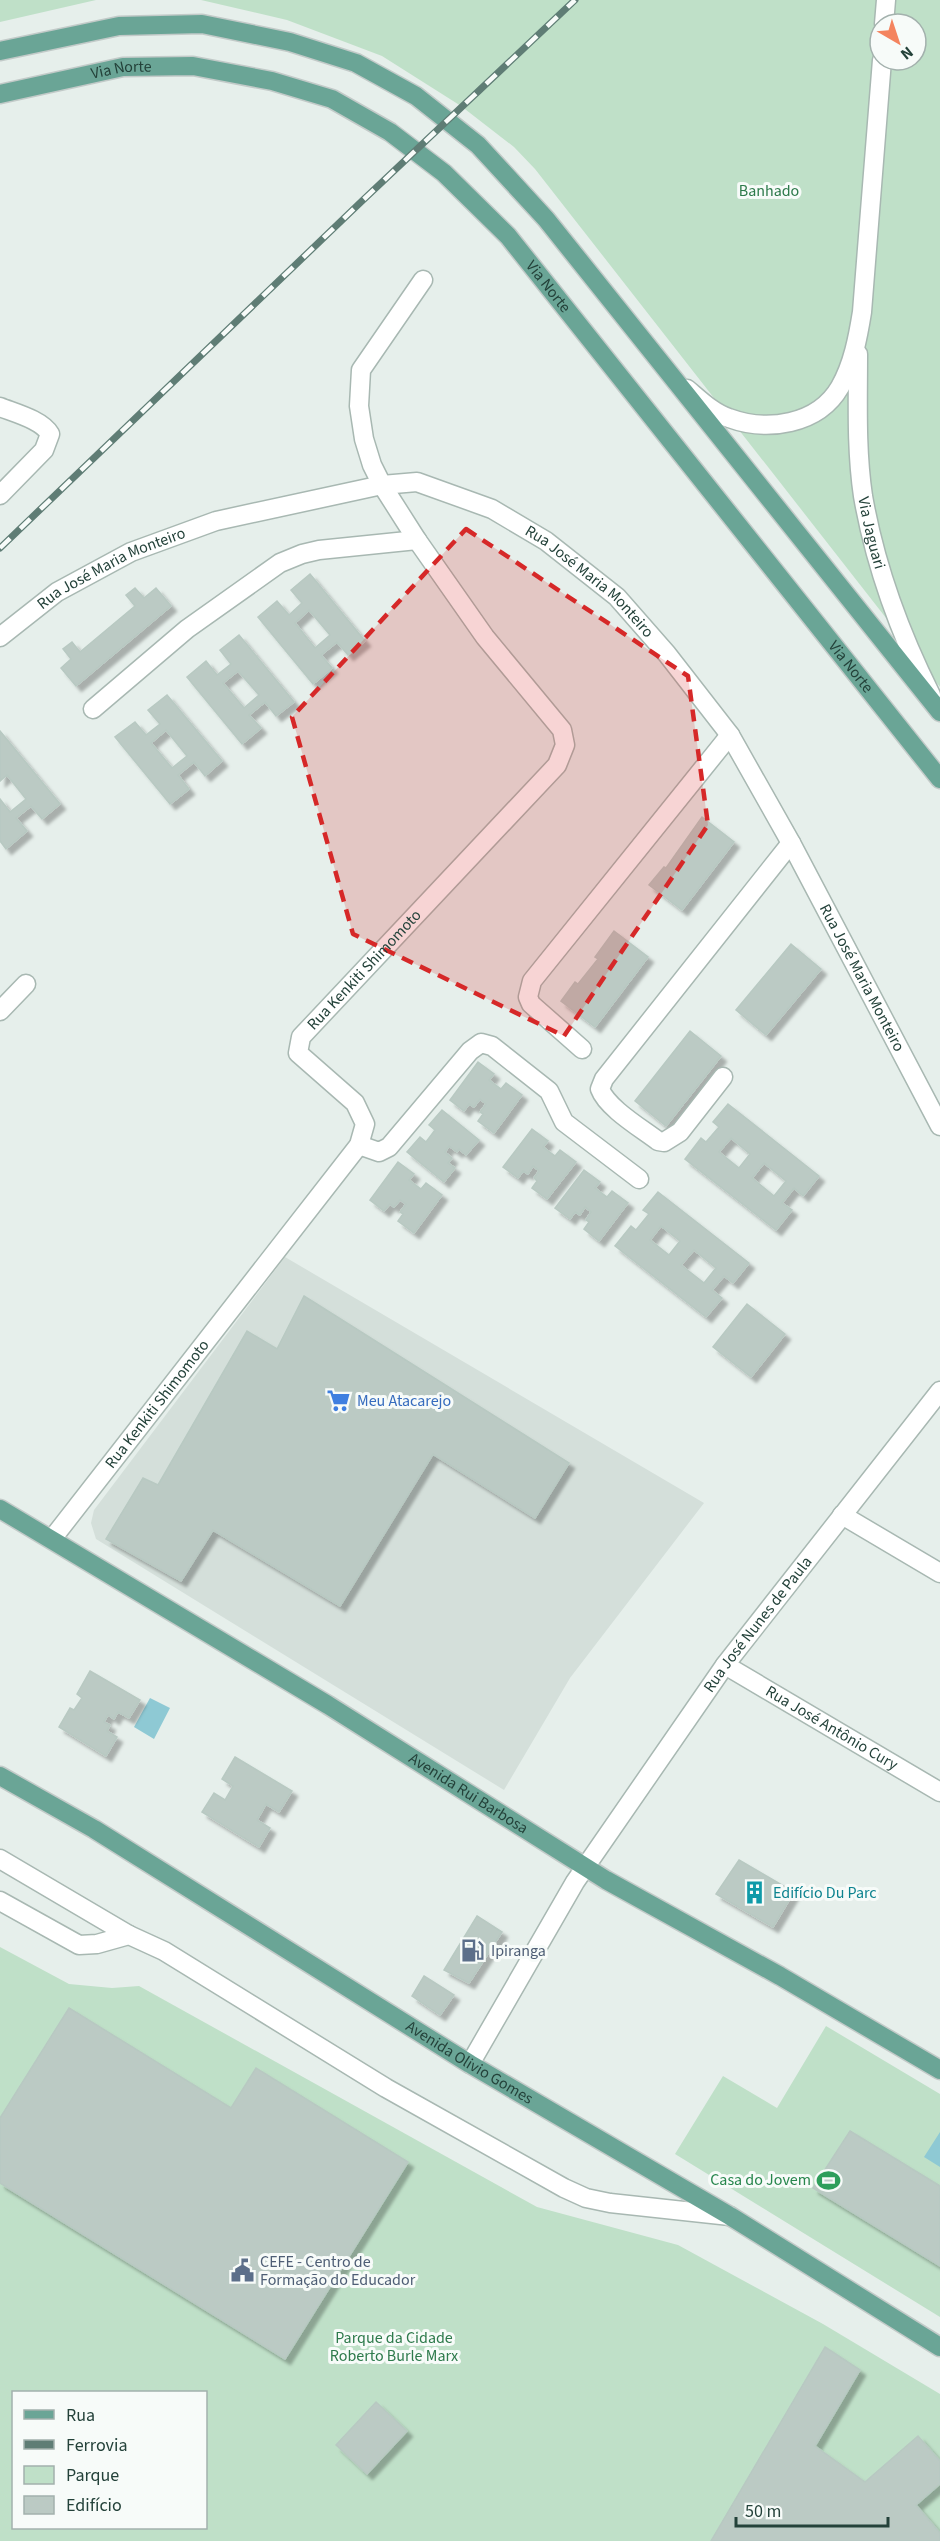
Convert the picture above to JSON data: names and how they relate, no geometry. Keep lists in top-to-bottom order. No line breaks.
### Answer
{"streets":{"main road":["Via Norte","Avenida Rui Barbosa","Avenida Olivio Gomes"],"street":["Via Jaguari","Rua José Maria Monteiro","Rua Kenkiti Shimomoto","Rua José Nunes de Paula","Rua José Antônio Cury"]},"crossings":[["Rua José Maria Monteiro","Rua Kenkiti Shimomoto"],["Rua Kenkiti Shimomoto","Avenida Rui Barbosa"],["Rua José Nunes de Paula","Rua José Antônio Cury"],["Rua José Nunes de Paula","Avenida Rui Barbosa"],["Rua José Nunes de Paula","Avenida Olivio Gomes"]],"parks":["Banhado","Parque da Cidade Roberto Burle Marx"],"places":{"supermarket":["Meu Atacarejo"],"building":["Edifício Du Parc"],"fuel station":["Ipiranga"],"sports":["Casa do Jovem"],"public building":["CEFE - Centro de Formação do Educador"]},"legend":["Rua","Ferrovia","Parque","Edifício"],"scale_bar":"50 m","north":"bottom right"}
